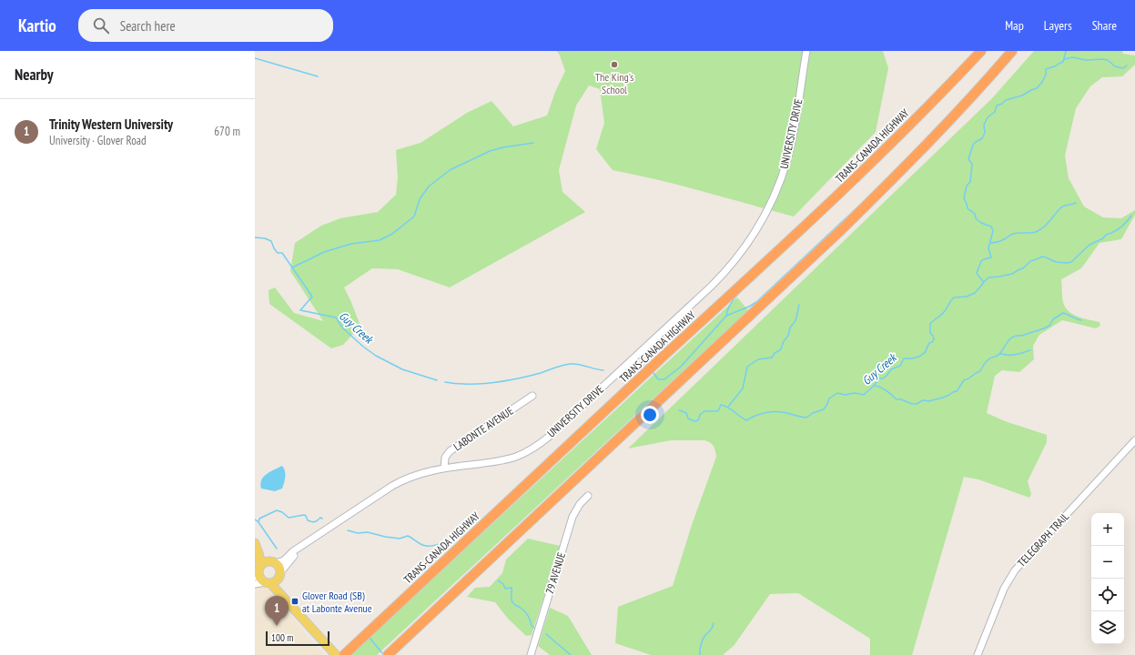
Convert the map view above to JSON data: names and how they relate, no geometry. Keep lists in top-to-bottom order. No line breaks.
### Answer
{"streets":{"highway":["TRANS-CANADA HIGHWAY"],"street":["UNIVERSITY DRIVE","LABONTE AVENUE","TELEGRAPH TRAIL","79 AVENUE"]},"crossings":[["UNIVERSITY DRIVE","LABONTE AVENUE"]],"water":["Guy Creek"],"places":{"other":["The King's School"],"transit":["Glover Road (SB) at Labonte Avenue"]},"scale_bar":"100 m","page":{"header":"Kartio","search":"Search here","nav":["Map","Layers","Share"],"heading":"Nearby","list":[{"mark":"1","name":"Trinity Western University","note":"University · Glover Road","value":"670 m"}],"map_buttons":["+","−"],"pins":"1","scale":"100 m"}}
